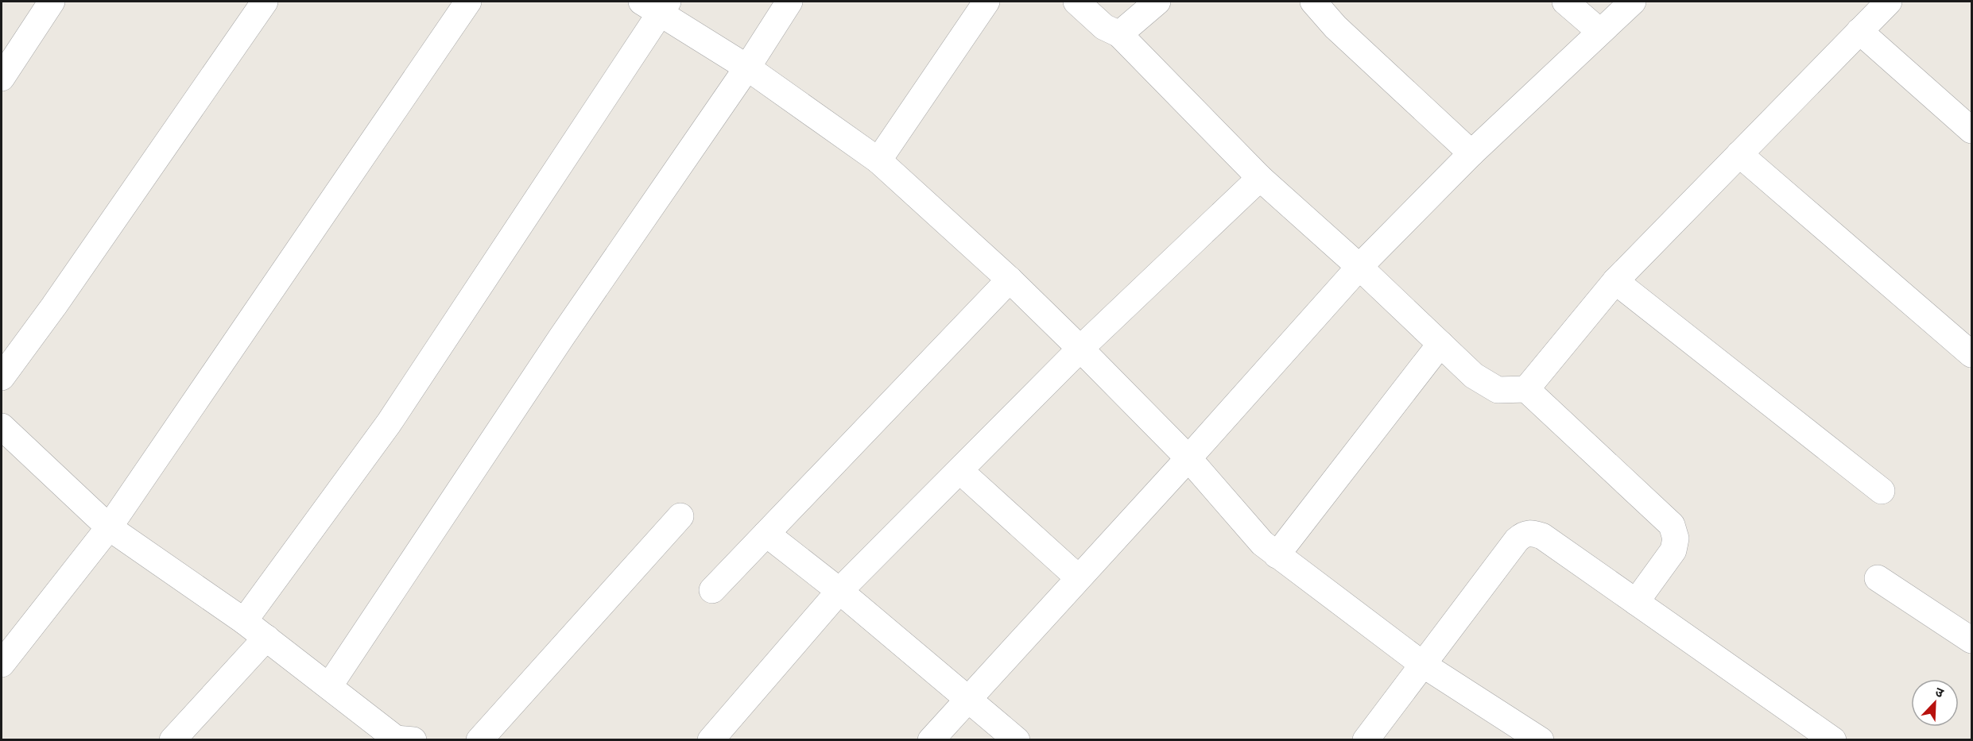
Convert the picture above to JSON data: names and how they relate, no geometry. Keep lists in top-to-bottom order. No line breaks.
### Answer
{"north":"top right"}
